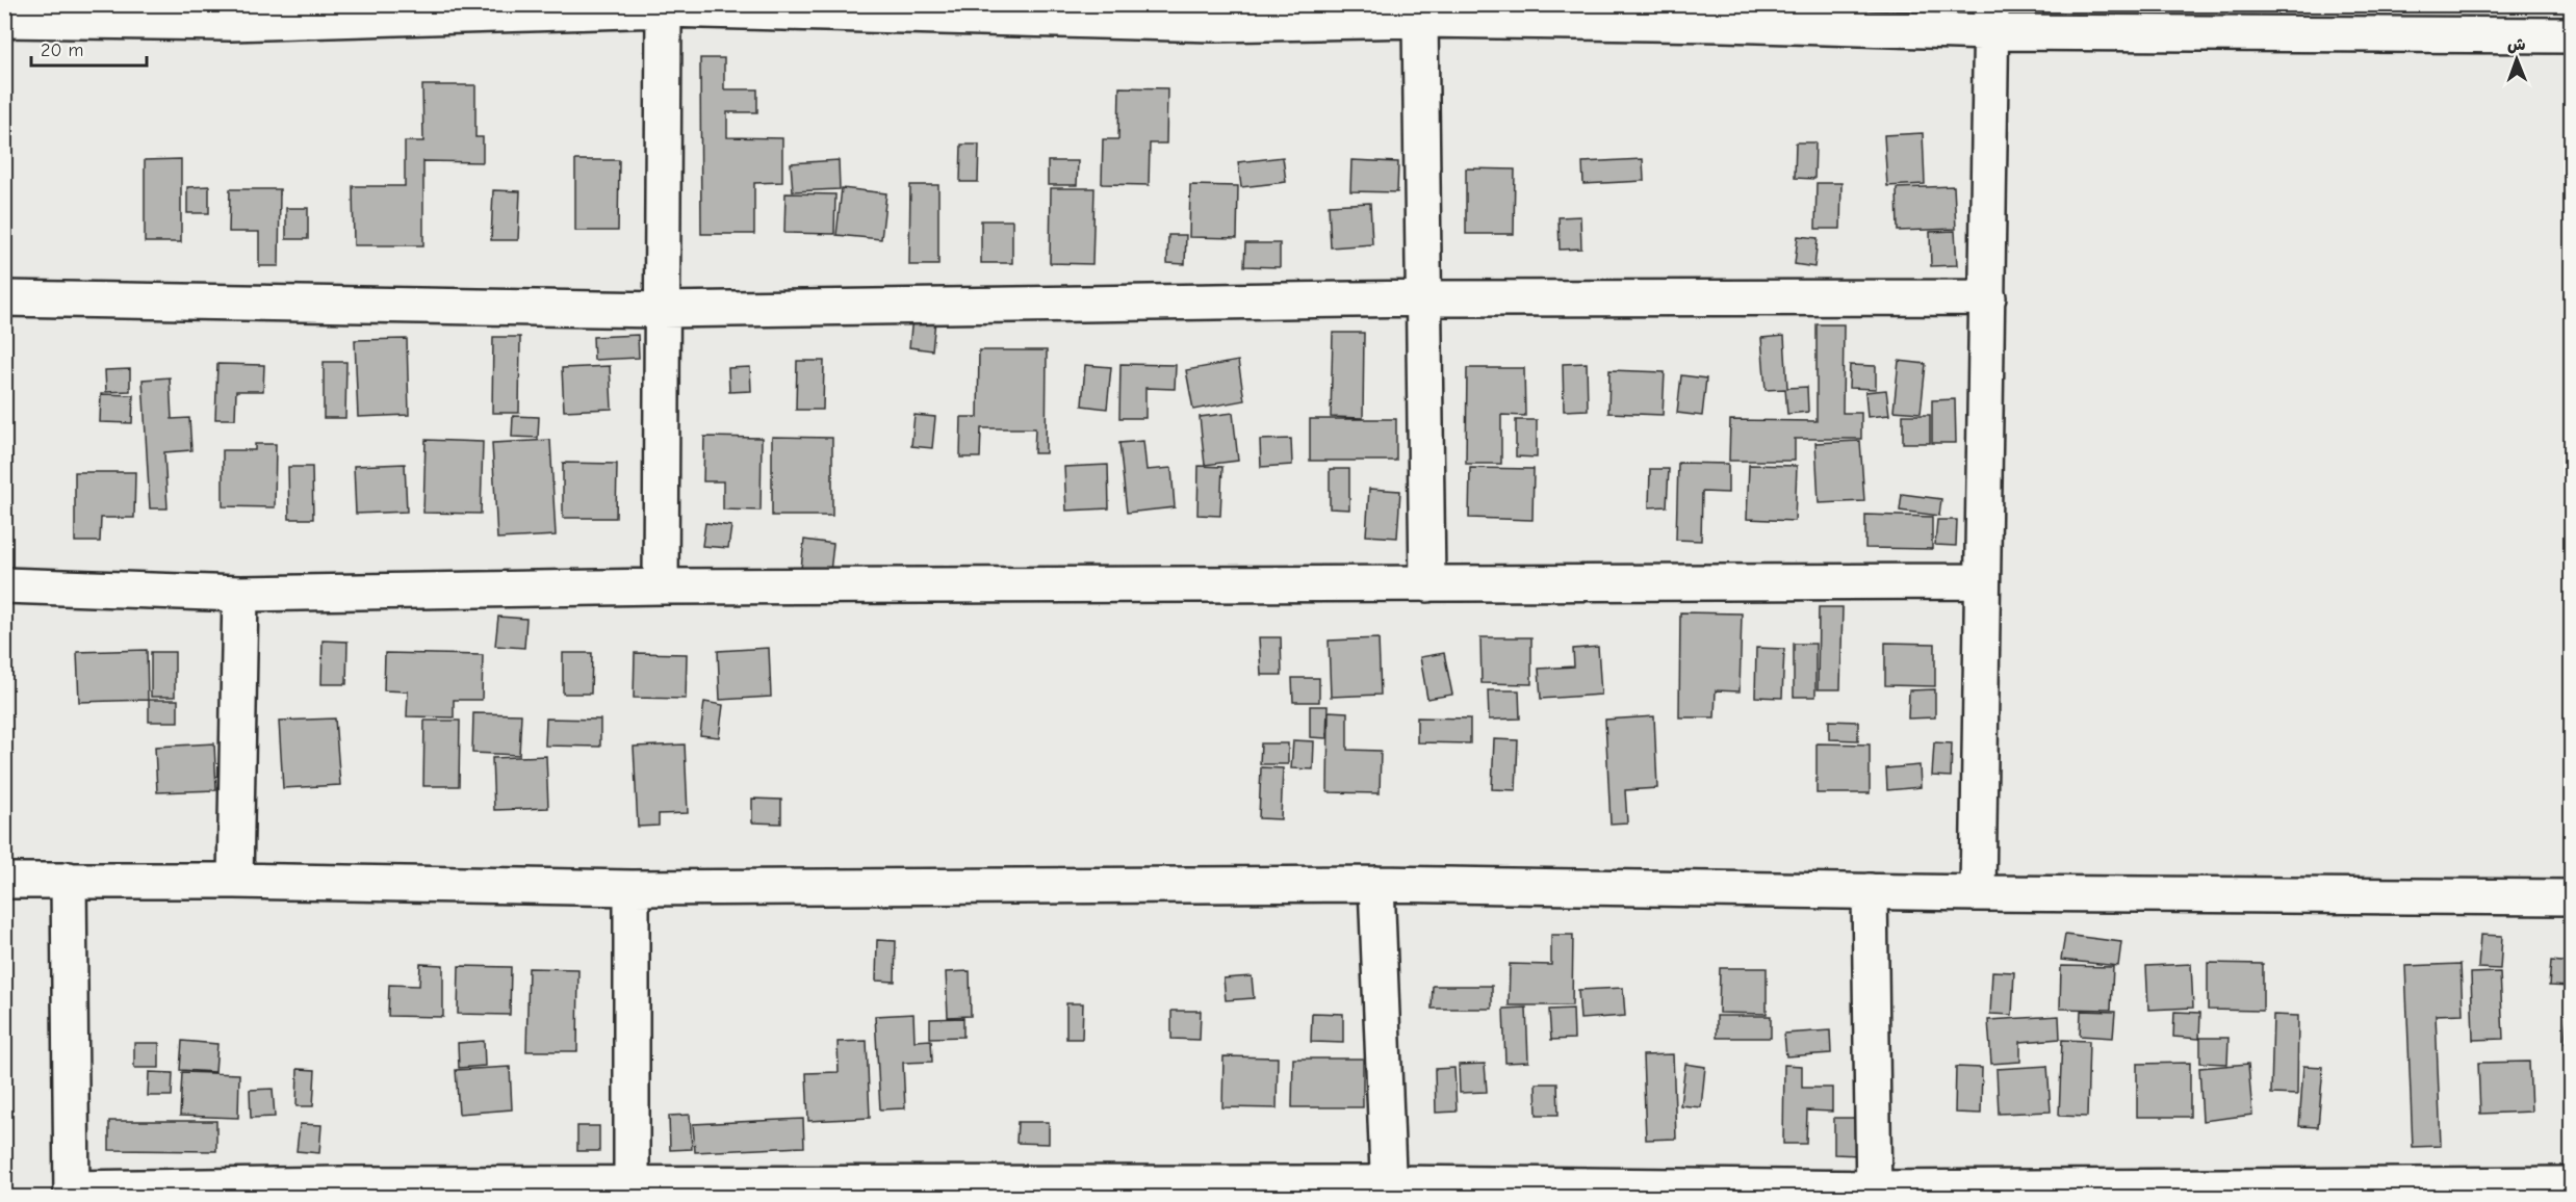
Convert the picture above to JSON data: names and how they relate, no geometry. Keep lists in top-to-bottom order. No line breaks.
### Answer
{"scale_bar":"20 m","north":"top"}
